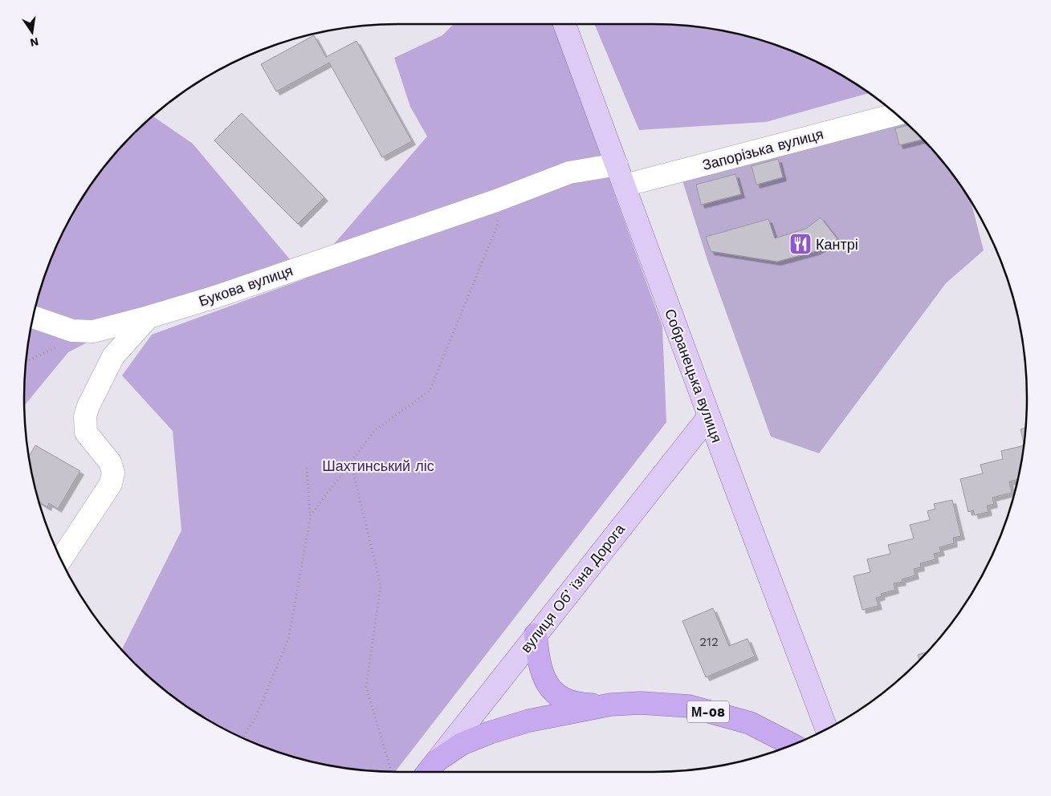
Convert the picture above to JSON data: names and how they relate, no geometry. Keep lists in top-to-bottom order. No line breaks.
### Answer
{"streets":{"highway":["вулиця Обʼїзна Дорога","М-08"],"main road":["Собранецька вулиця"],"street":["Запорізька вулиця","Букова вулиця"]},"crossings":[["Запорізька вулиця","Собранецька вулиця"],["Букова вулиця","Собранецька вулиця"],["Собранецька вулиця","вулиця Обʼїзна Дорога"]],"parks":["Шахтинський ліс"],"places":{"restaurant":["Кантрі"]},"house_numbers":["212"],"north":"bottom"}
